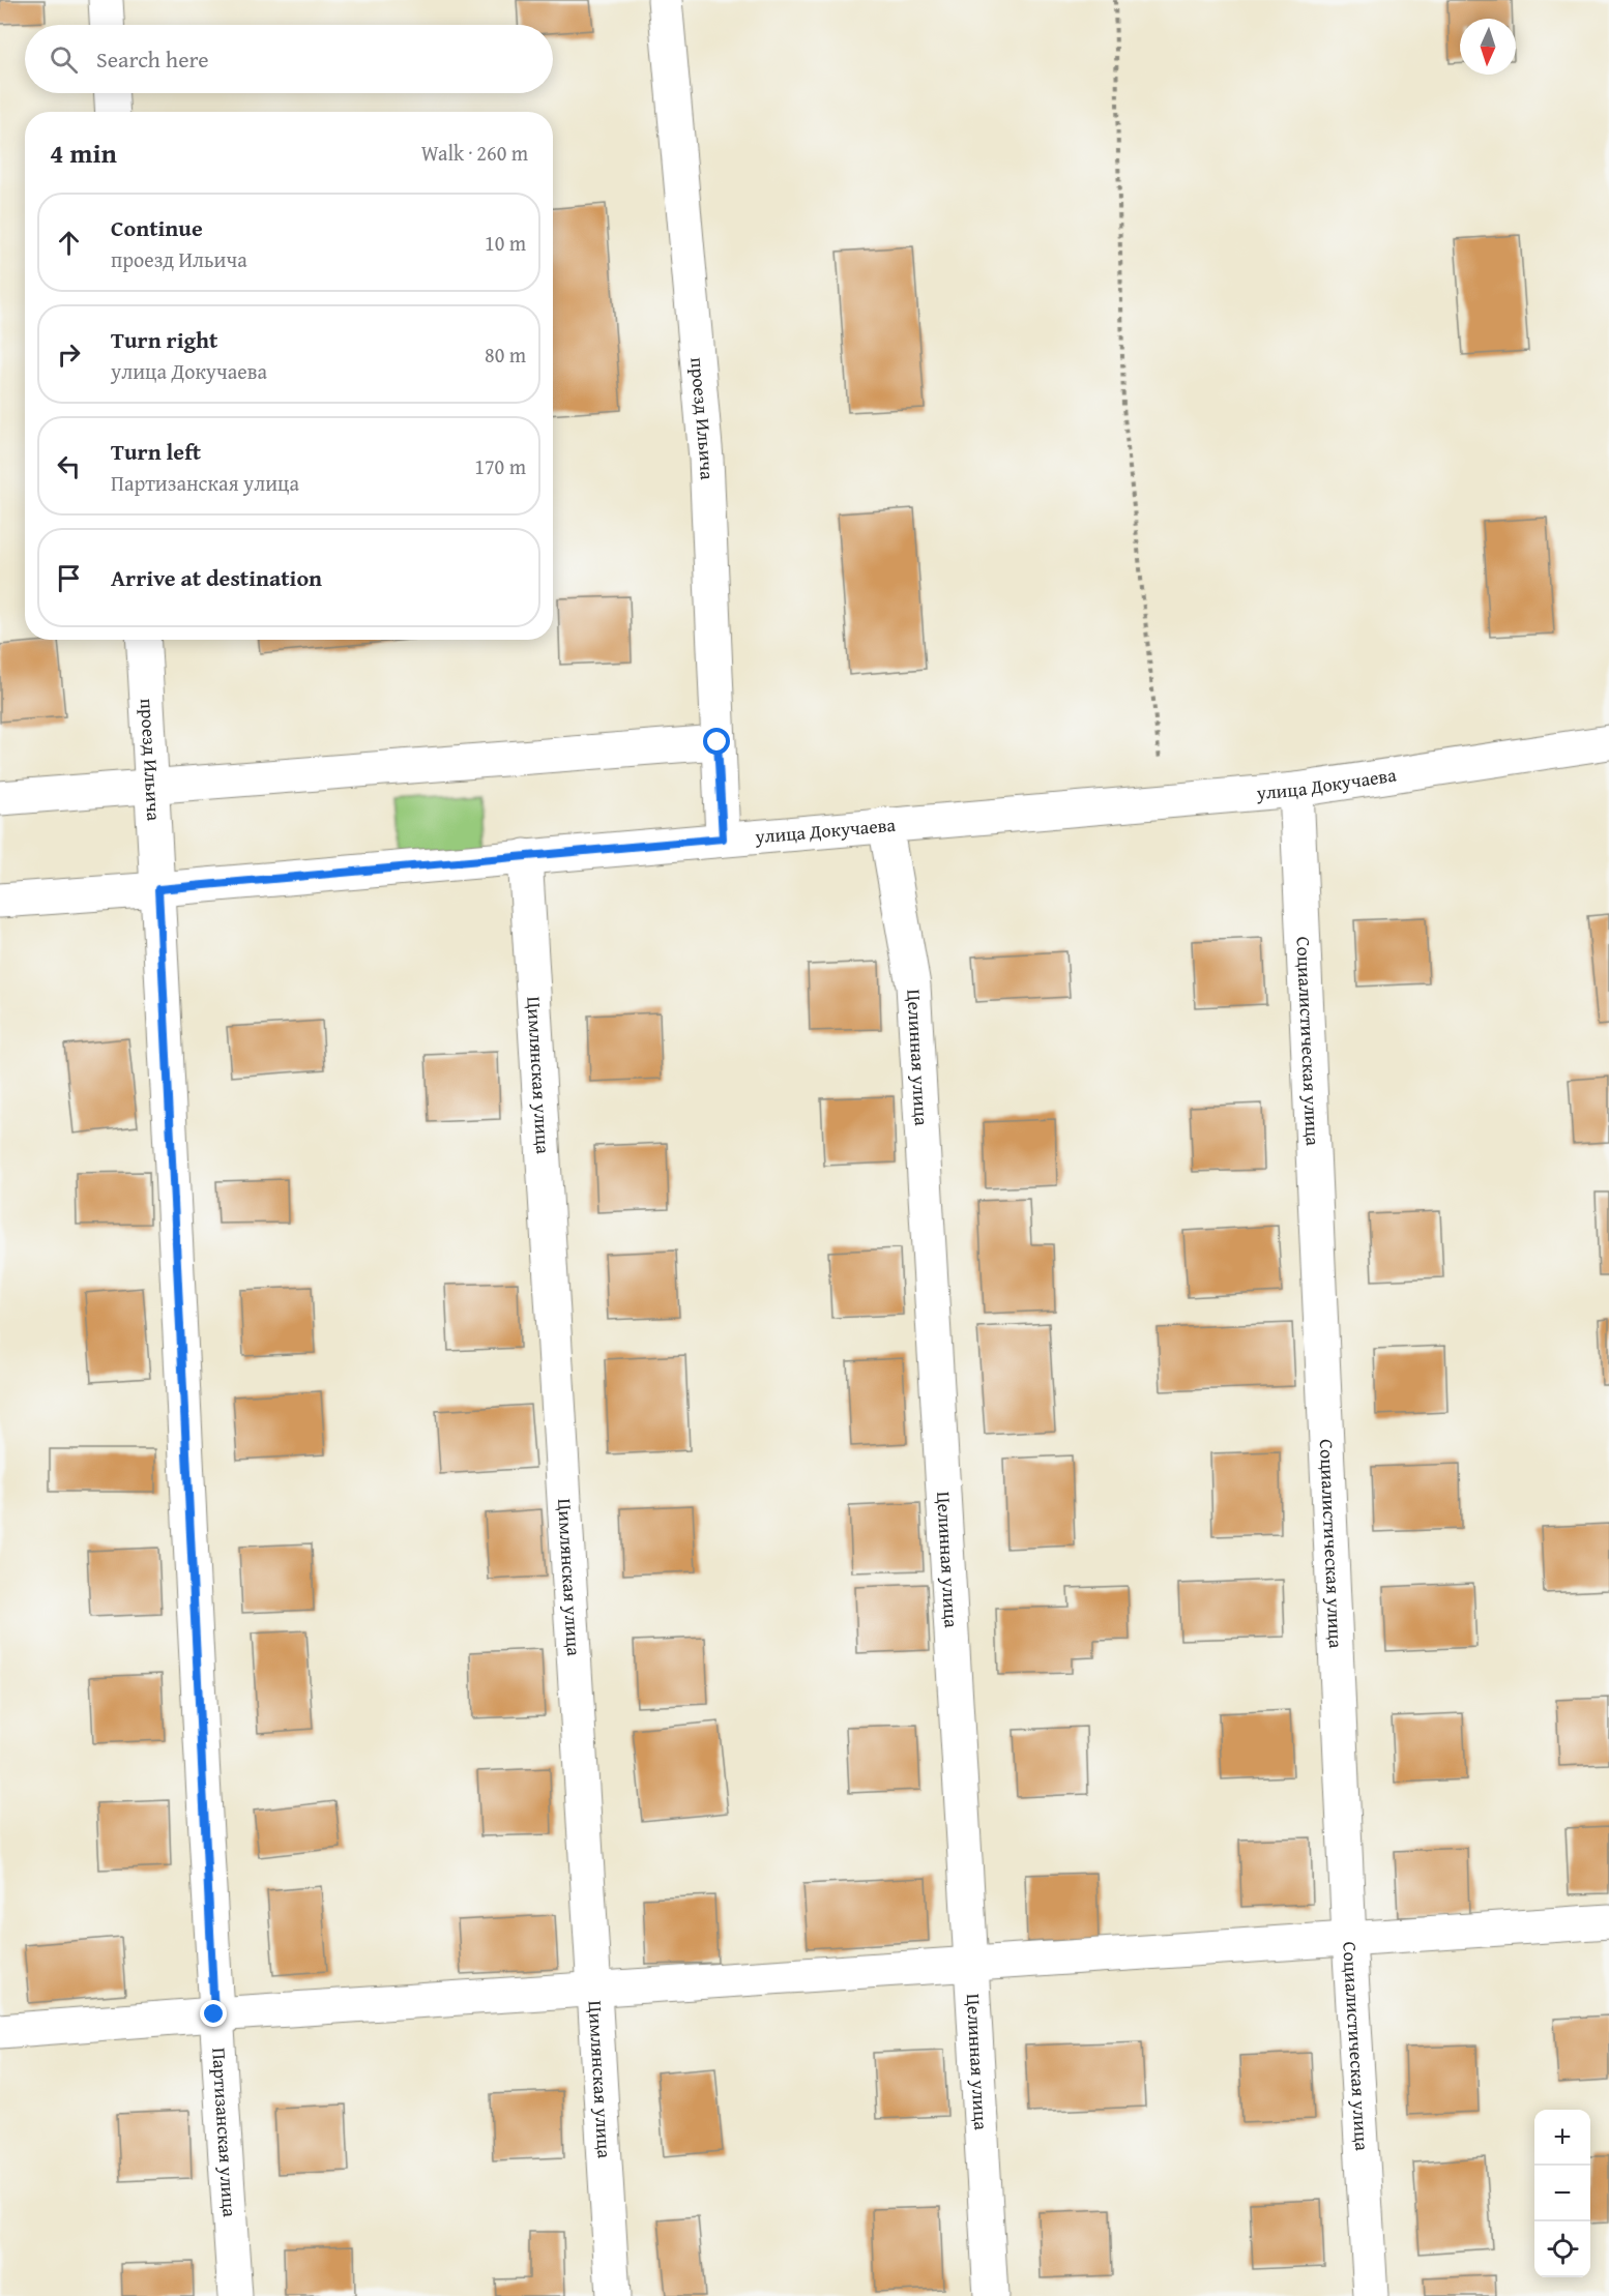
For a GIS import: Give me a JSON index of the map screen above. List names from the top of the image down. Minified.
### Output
{"streets":{"street":["проезд Ильича","улица Докучаева","Социалистическая улица","Целинная улица","Цимлянская улица","Партизанская улица"]},"crossings":[["проезд Ильича","улица Докучаева"],["проезд Ильича","Партизанская улица"],["улица Докучаева","Социалистическая улица"],["улица Докучаева","Целинная улица"],["улица Докучаева","Цимлянская улица"],["улица Докучаева","Партизанская улица"]],"north":"bottom","page":{"search":"Search here","heading":["4 min","Walk · 260 m"],"list":[["Continue","проезд Ильича","10 m"],["Turn right","улица Докучаева","80 m"],["Turn left","Партизанская улица","170 m"],"Arrive at destination"],"map_buttons":["+","−"]}}
